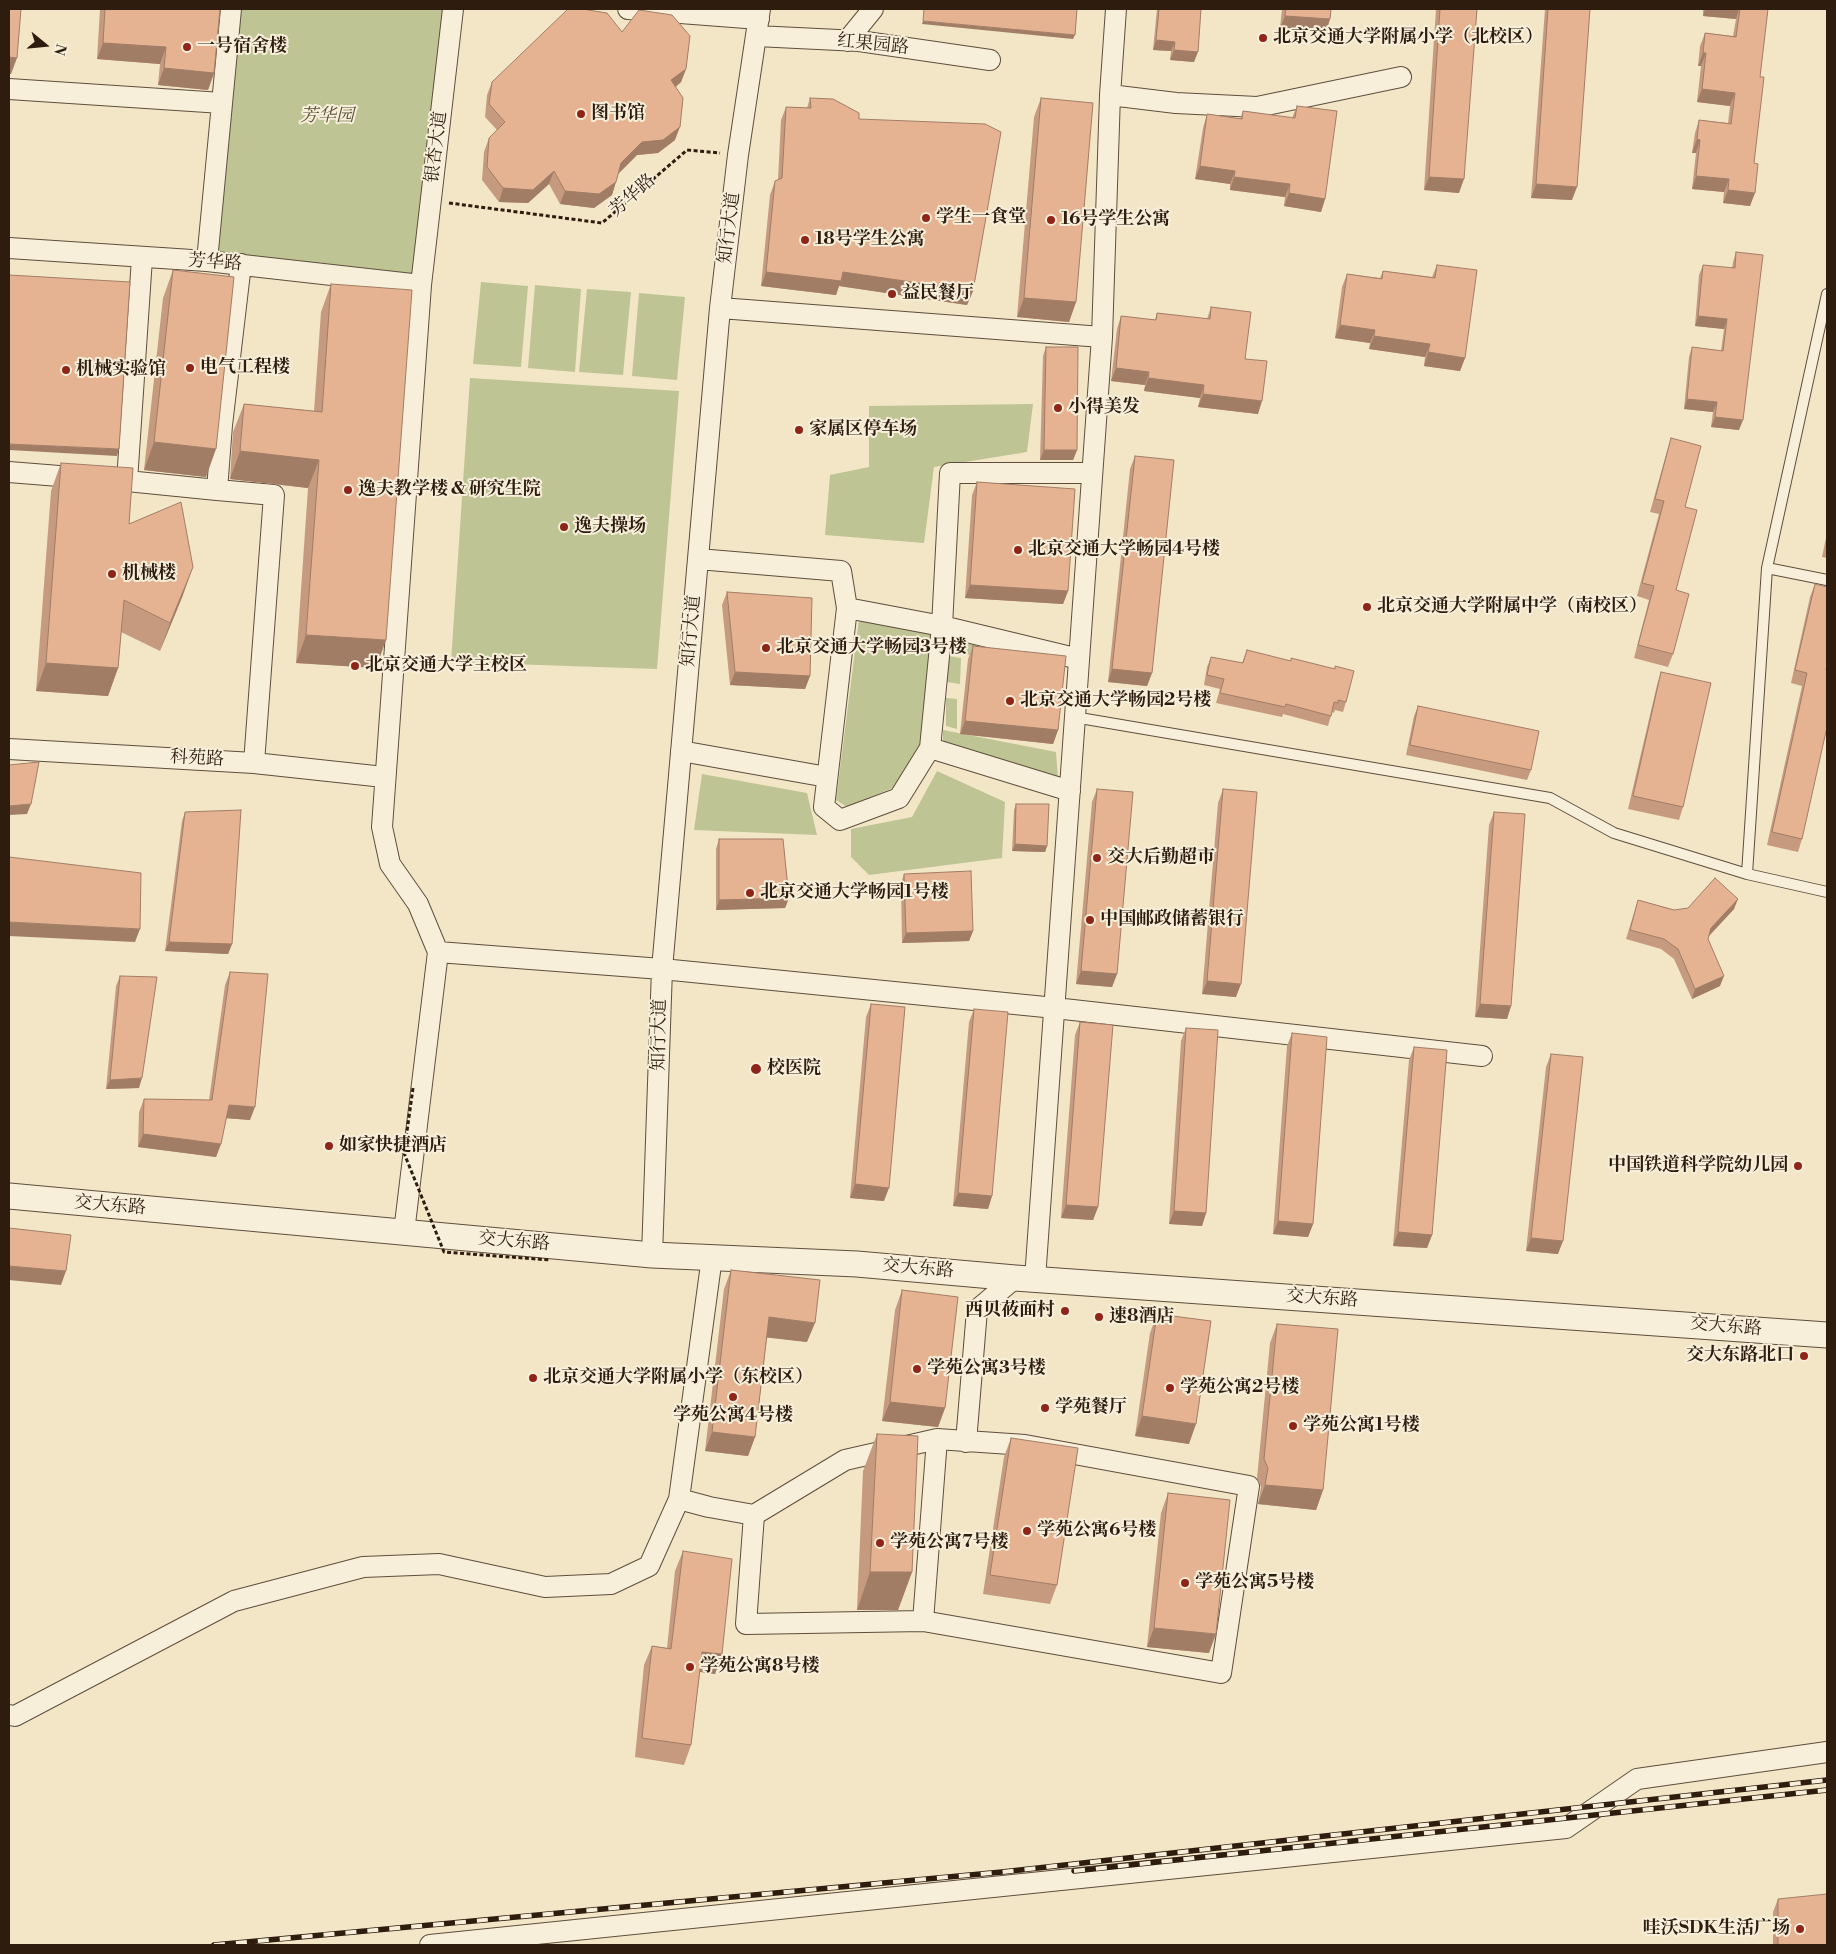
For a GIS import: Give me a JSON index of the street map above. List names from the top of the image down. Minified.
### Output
{"streets":{"street":["红果园路","银杏大道","芳华路","知行大道","科苑路","交大东路"]},"crossings":[["红果园路","知行大道"],["银杏大道","芳华路"],["银杏大道","科苑路"],["芳华路","知行大道"],["知行大道","交大东路"]],"parks":["芳华园"],"places":["北京交通大学附属小学（北校区）","一号宿舍楼","图书馆","学生一食堂","16号学生公寓","18号学生公寓","益民餐厅","电气工程楼","机械实验馆","小得美发","家属区停车场","逸夫教学楼 & 研究生院","逸夫操场","北京交通大学畅园4号楼","机械楼","北京交通大学附属中学（南校区）","北京交通大学畅园3号楼","北京交通大学主校区","北京交通大学畅园2号楼","交大后勤超市","北京交通大学畅园1号楼","中国邮政储蓄银行","校医院","如家快捷酒店","中国铁道科学院幼儿园","西贝莜面村","速8酒店","交大东路北口","学苑公寓3号楼","北京交通大学附属小学（东校区）","学苑公寓2号楼","学苑公寓4号楼","学苑餐厅","学苑公寓1号楼","学苑公寓6号楼","学苑公寓7号楼","学苑公寓5号楼","学苑公寓8号楼","哇沃SDK生活广场"],"north":"right"}
